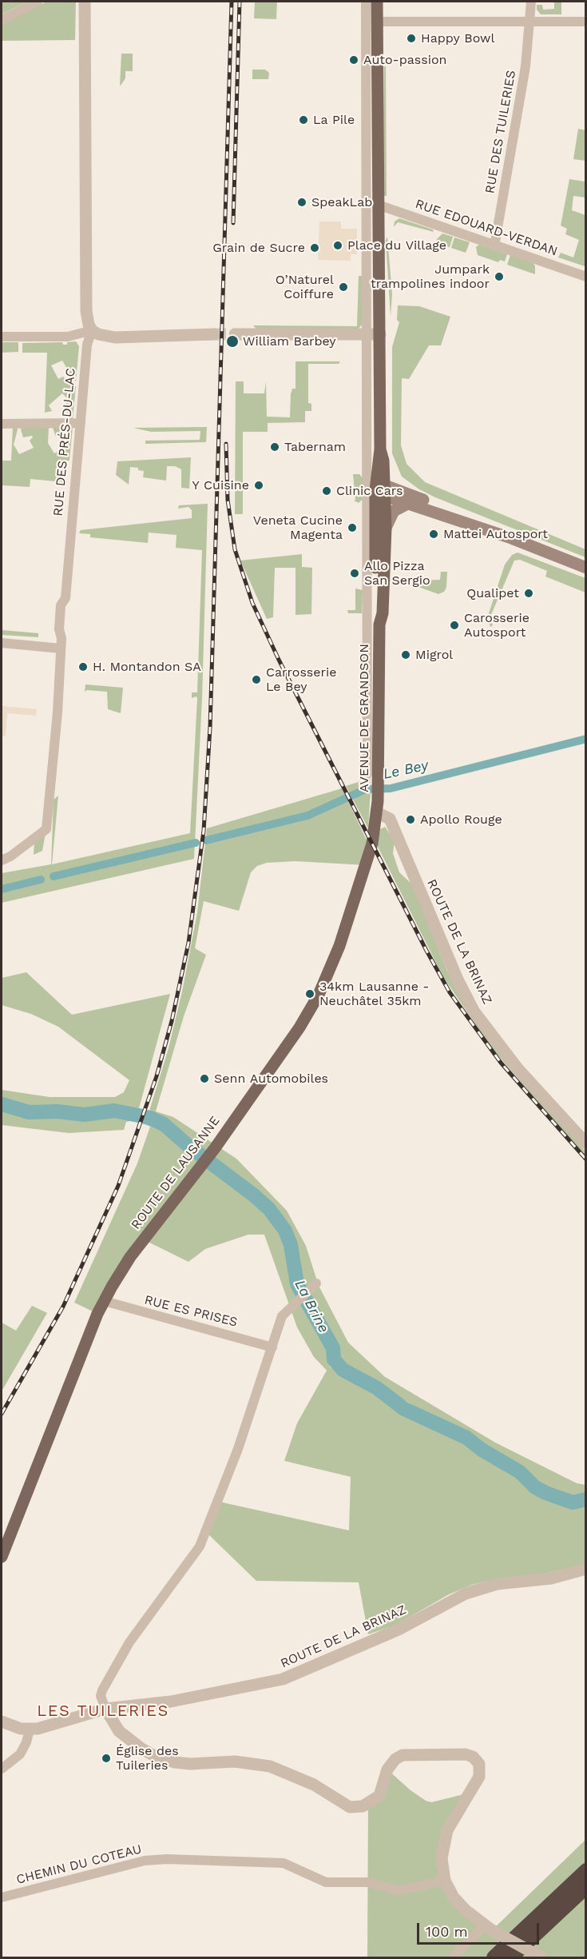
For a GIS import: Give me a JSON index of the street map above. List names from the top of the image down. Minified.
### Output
{"streets":{"main road":["AVENUE DE GRANDSON","ROUTE DE LAUSANNE"],"street":["RUE DES TUILERIES","RUE EDOUARD-VERDAN","RUE DES PRÉS-DU-LAC","ROUTE DE LA BRINAZ","RUE ES PRISES","CHEMIN DU COTEAU"]},"crossings":[["RUE DES TUILERIES","RUE EDOUARD-VERDAN"],["RUE EDOUARD-VERDAN","AVENUE DE GRANDSON"],["AVENUE DE GRANDSON","ROUTE DE LA BRINAZ"],["AVENUE DE GRANDSON","ROUTE DE LAUSANNE"],["ROUTE DE LA BRINAZ","ROUTE DE LAUSANNE"],["ROUTE DE LAUSANNE","RUE ES PRISES"]],"districts":["LES TUILERIES"],"water":["Le Bey","La Brine"],"places":["Happy Bowl","Auto-passion","La Pile","SpeakLab","Place du Village","Grain de Sucre","Jumpark trampolines indoor","O’Naturel Coiffure","William Barbey","Tabernam","Y Cuisine","Clinic Cars","Veneta Cucine Magenta","Mattei Autosport","Allo Pizza San Sergio","Qualipet","Carosserie Autosport","Migrol","H. Montandon SA","Carrosserie Le Bey","Apollo Rouge","34km Lausanne - Neuchâtel 35km","Senn Automobiles","Église des Tuileries"],"scale_bar":"100 m"}
